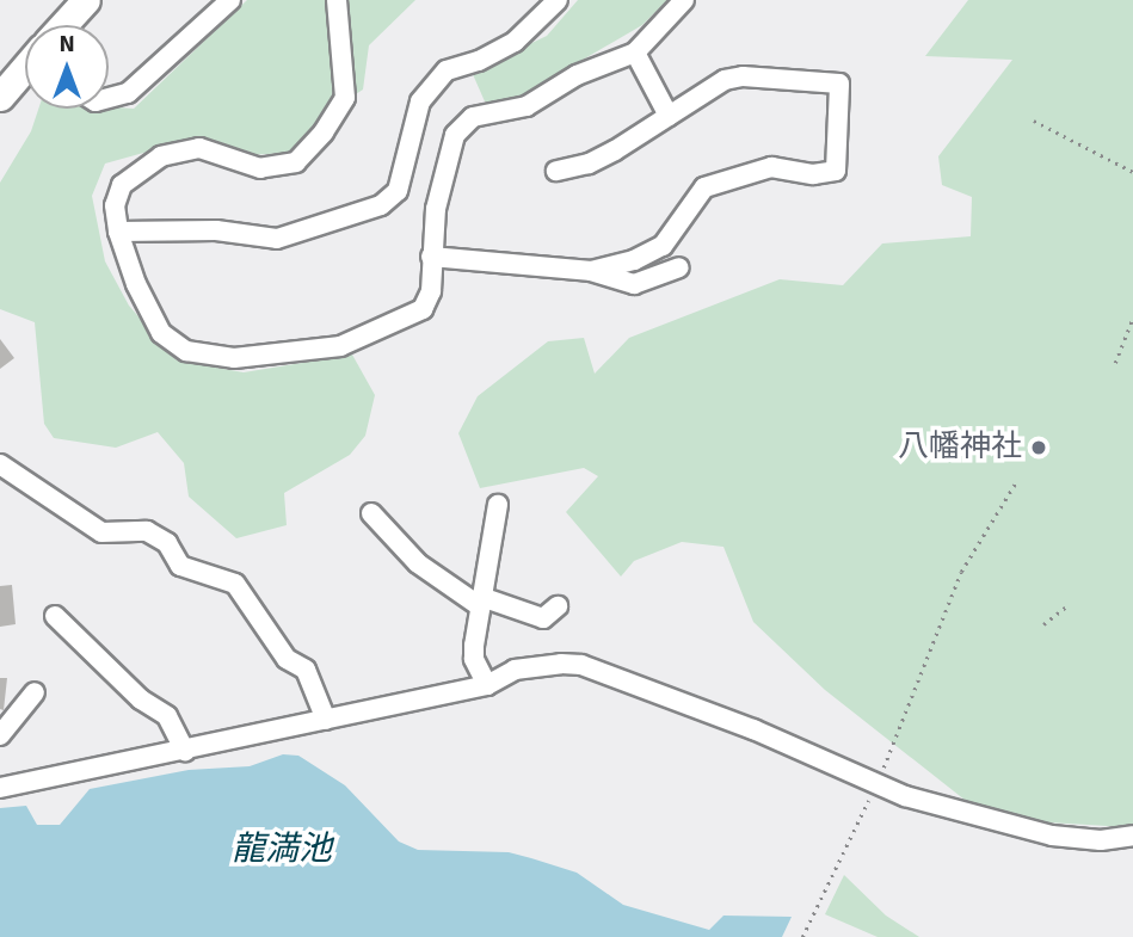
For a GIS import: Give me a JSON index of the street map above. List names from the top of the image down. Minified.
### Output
{"water":["龍満池"],"places":["八幡神社"],"north":"top"}
